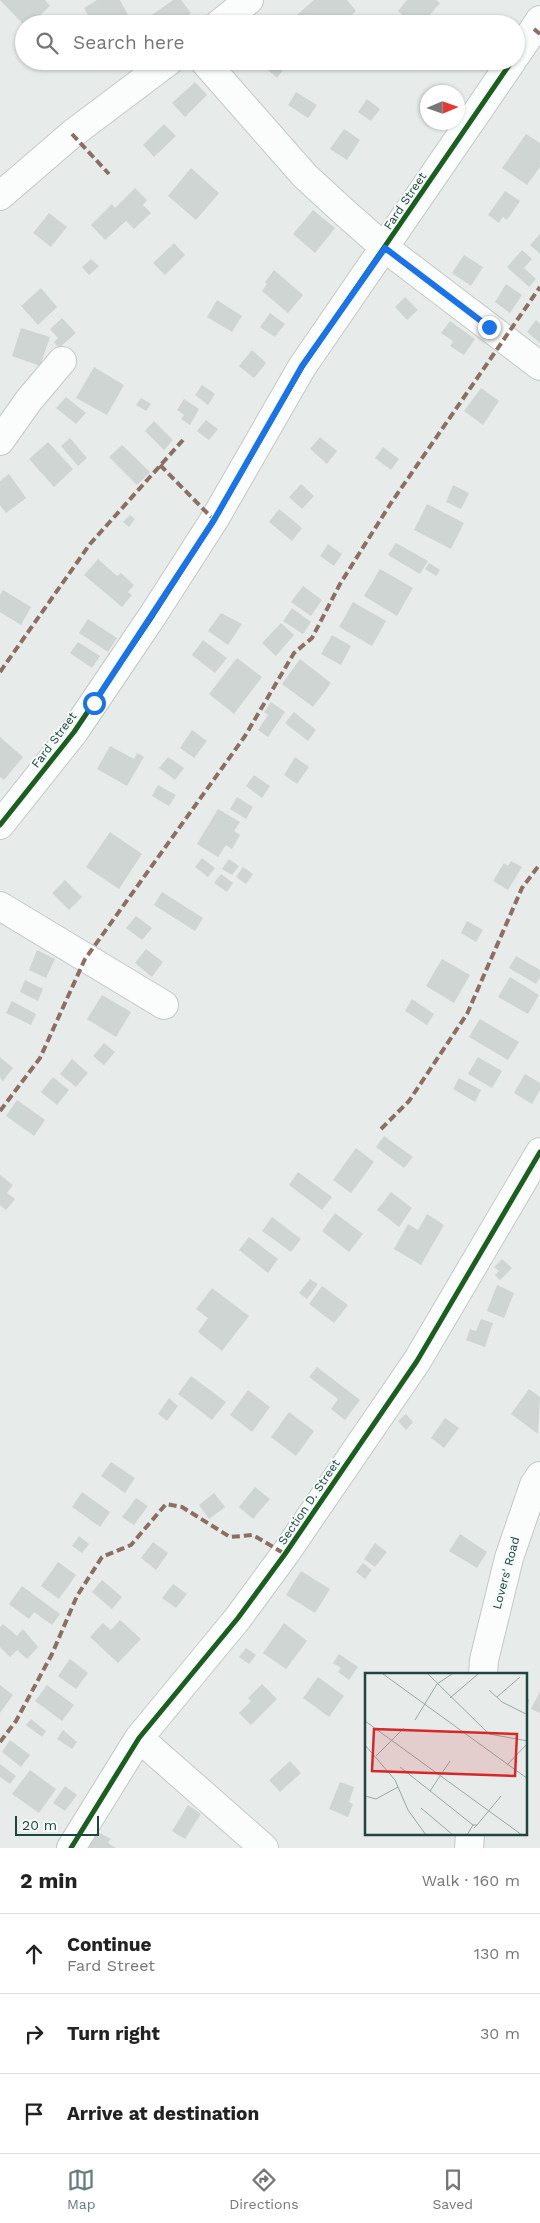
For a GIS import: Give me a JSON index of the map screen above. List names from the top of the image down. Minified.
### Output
{"streets":{"street":["Fard Street","Section D. Street","Lovers' Road"]},"scale_bar":"20 m","north":"right","page":{"search":"Search here","scale":"20 m","heading":["2 min","Walk · 160 m"],"list":[["Continue","Fard Street","130 m"],["Turn right","30 m"],"Arrive at destination"],"nav":["Map","Directions","Saved"]}}
